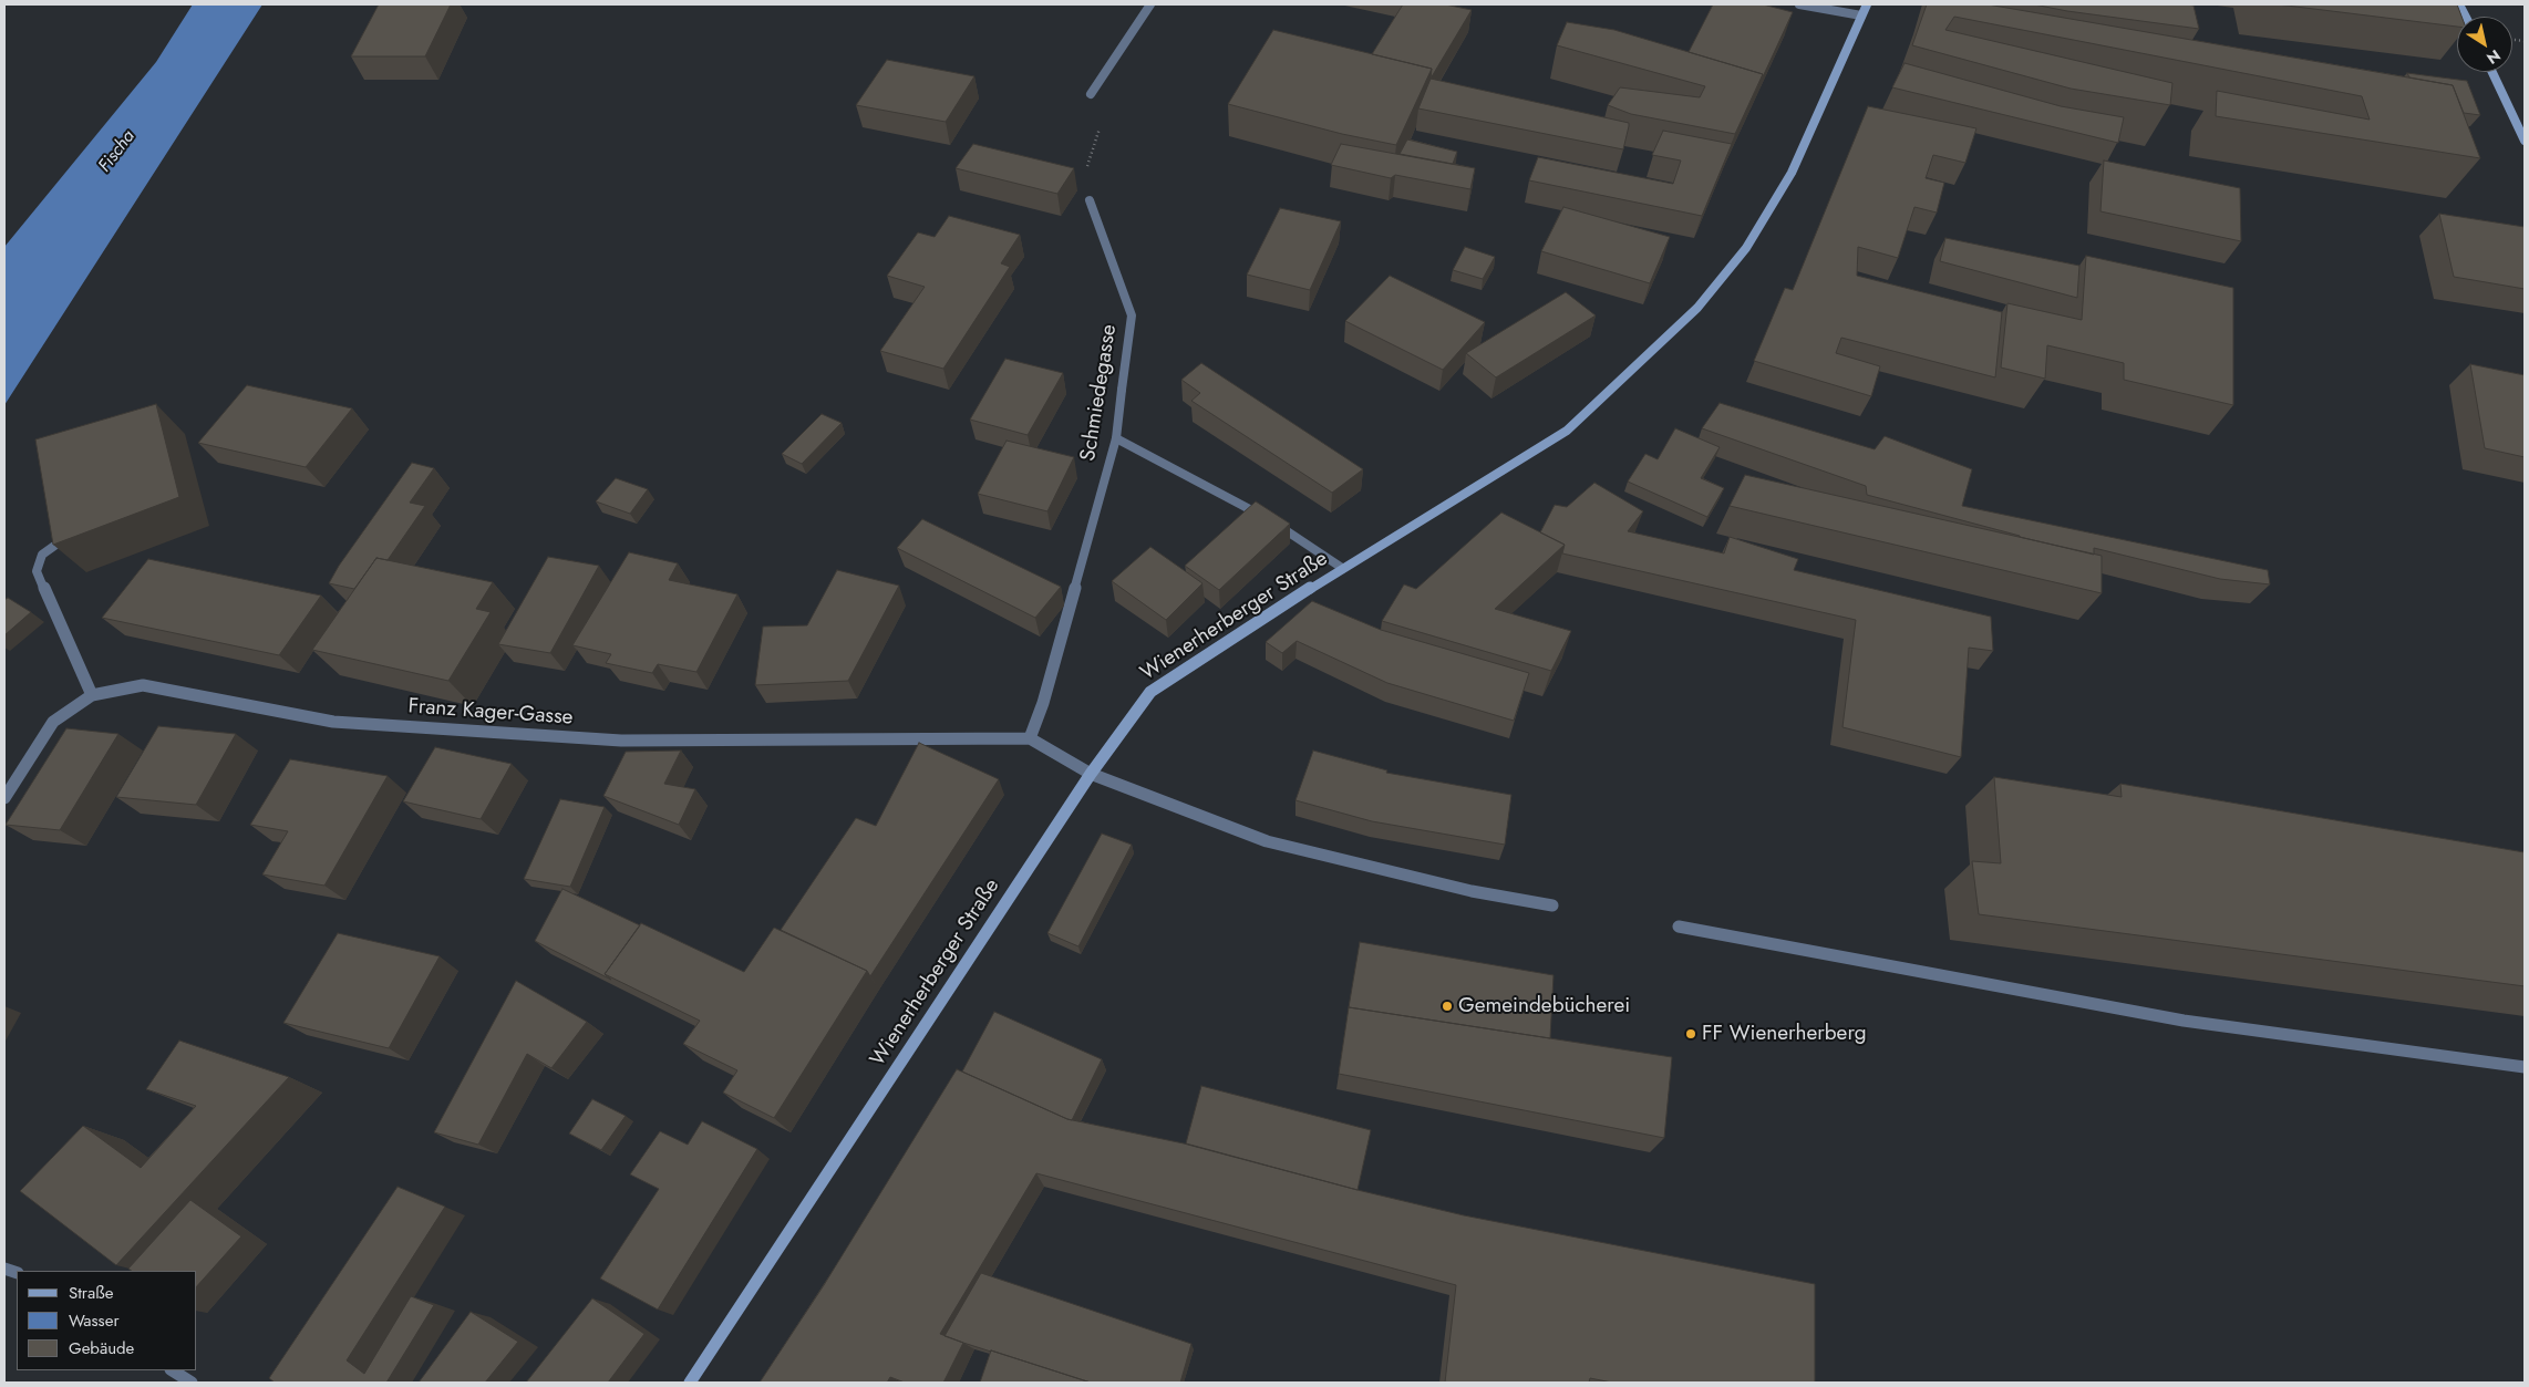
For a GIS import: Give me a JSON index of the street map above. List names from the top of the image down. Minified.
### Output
{"streets":{"street":["Schmiedegasse","Wienerherberger Straße","Franz Kager-Gasse"]},"crossings":[["Schmiedegasse","Franz Kager-Gasse"]],"water":["Fischa"],"places":["Gemeindebücherei","FF Wienerherberg"],"legend":["Straße","Wasser","Gebäude"],"north":"bottom right"}
